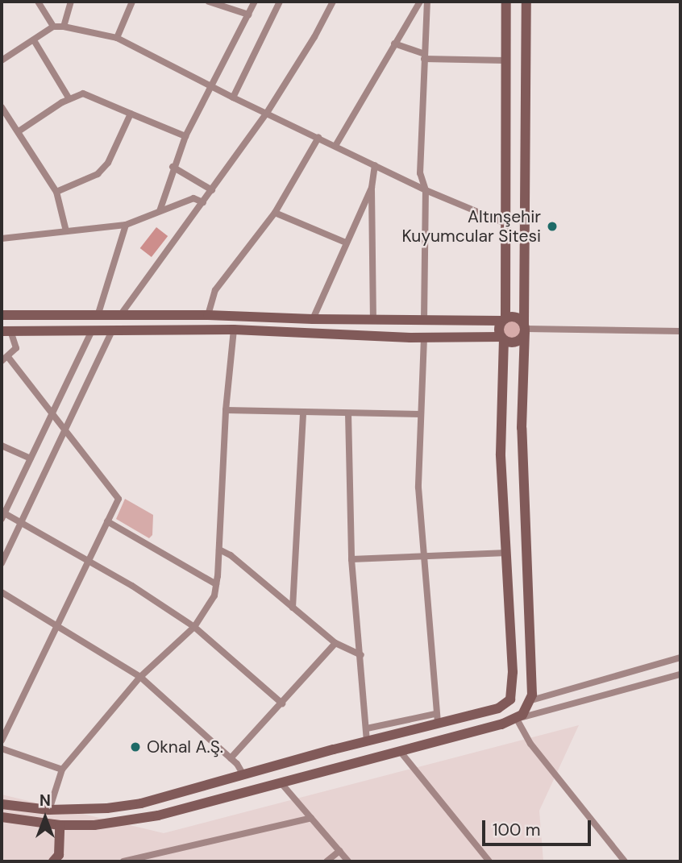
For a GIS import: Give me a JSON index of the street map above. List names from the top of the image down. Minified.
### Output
{"places":["Altınşehir Kuyumcular Sitesi","Oknal A.Ş."],"scale_bar":"100 m","north":"top"}
